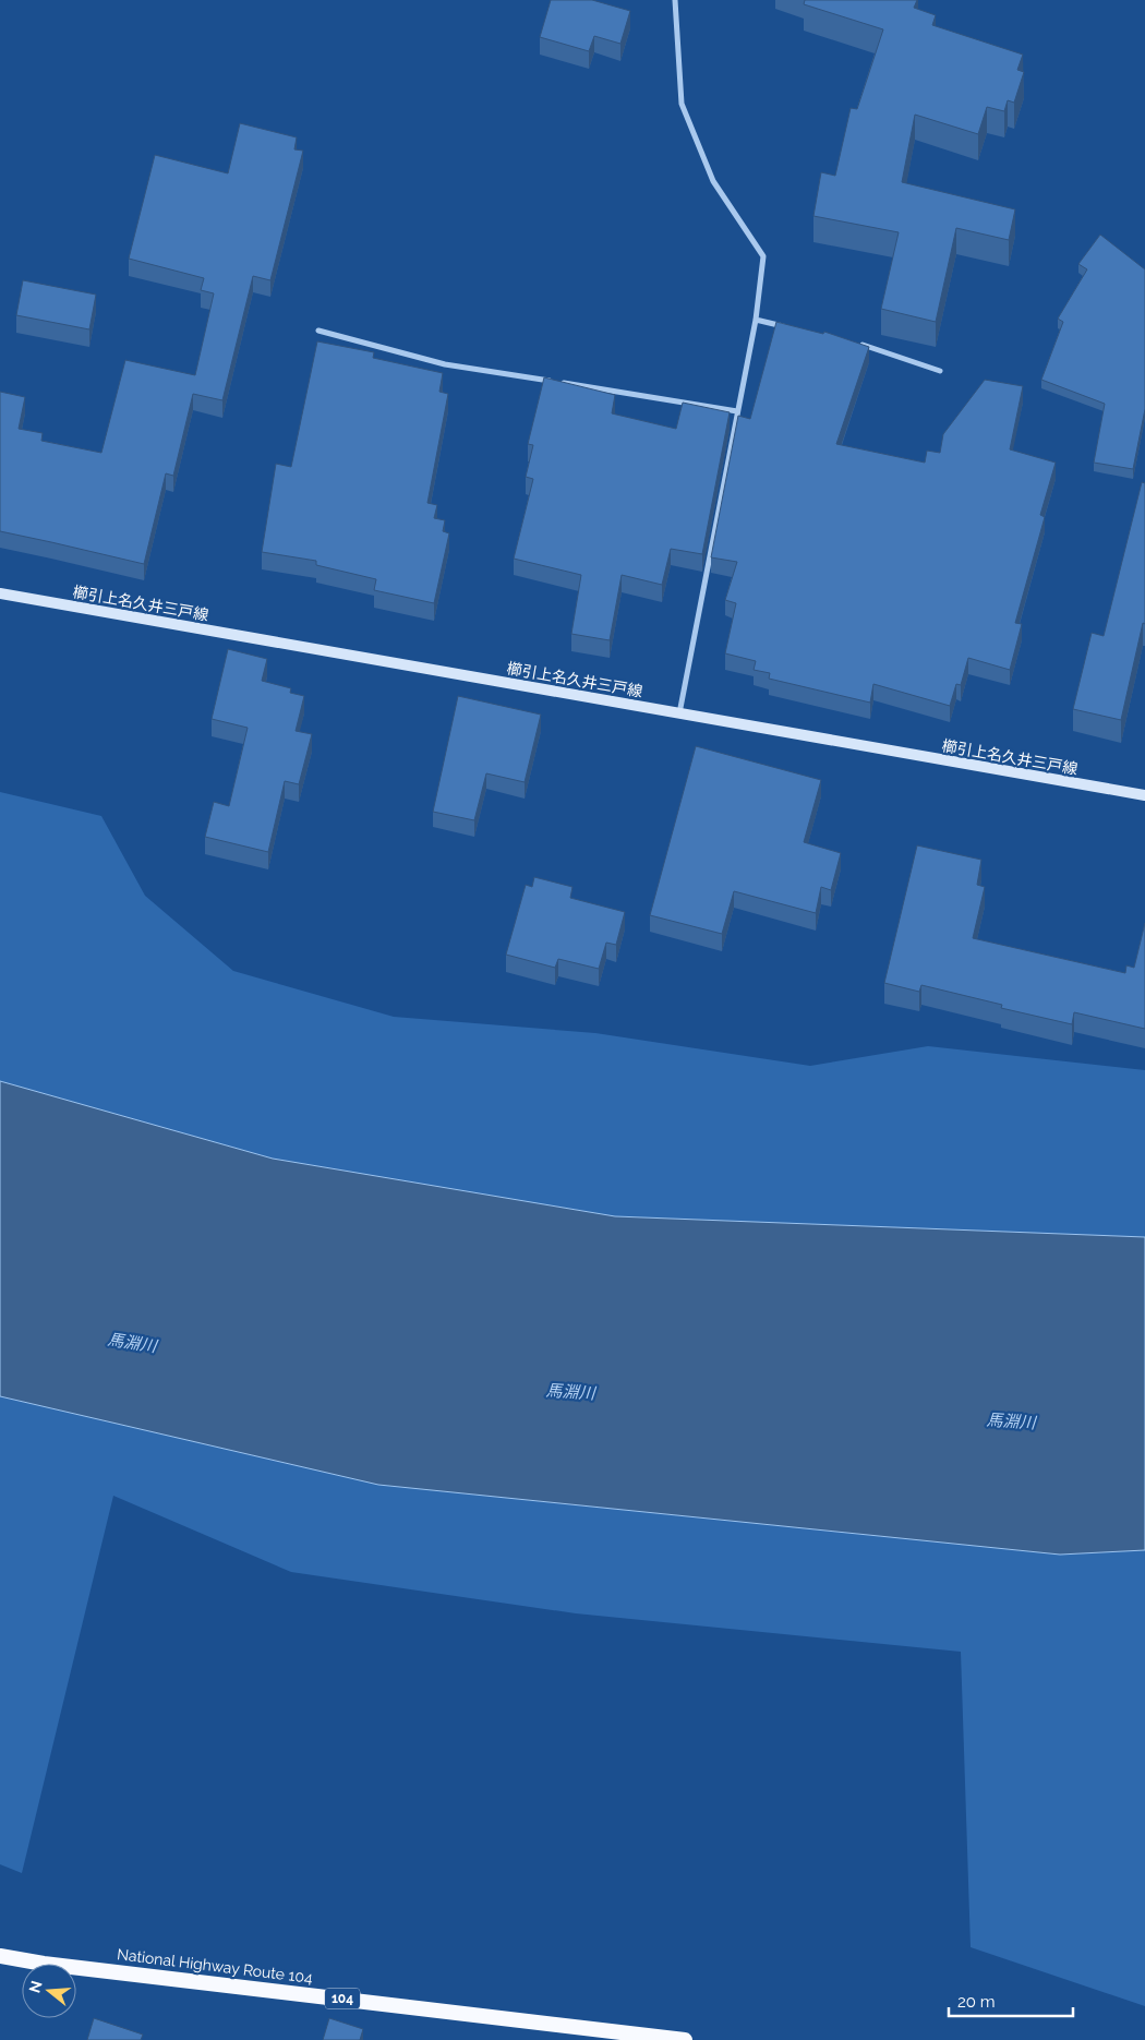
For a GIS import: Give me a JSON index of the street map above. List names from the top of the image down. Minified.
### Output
{"streets":{"highway":["National Highway Route 104","104"],"main road":["櫛引上名久井三戸線"]},"water":["馬淵川"],"scale_bar":"20 m","north":"left"}
